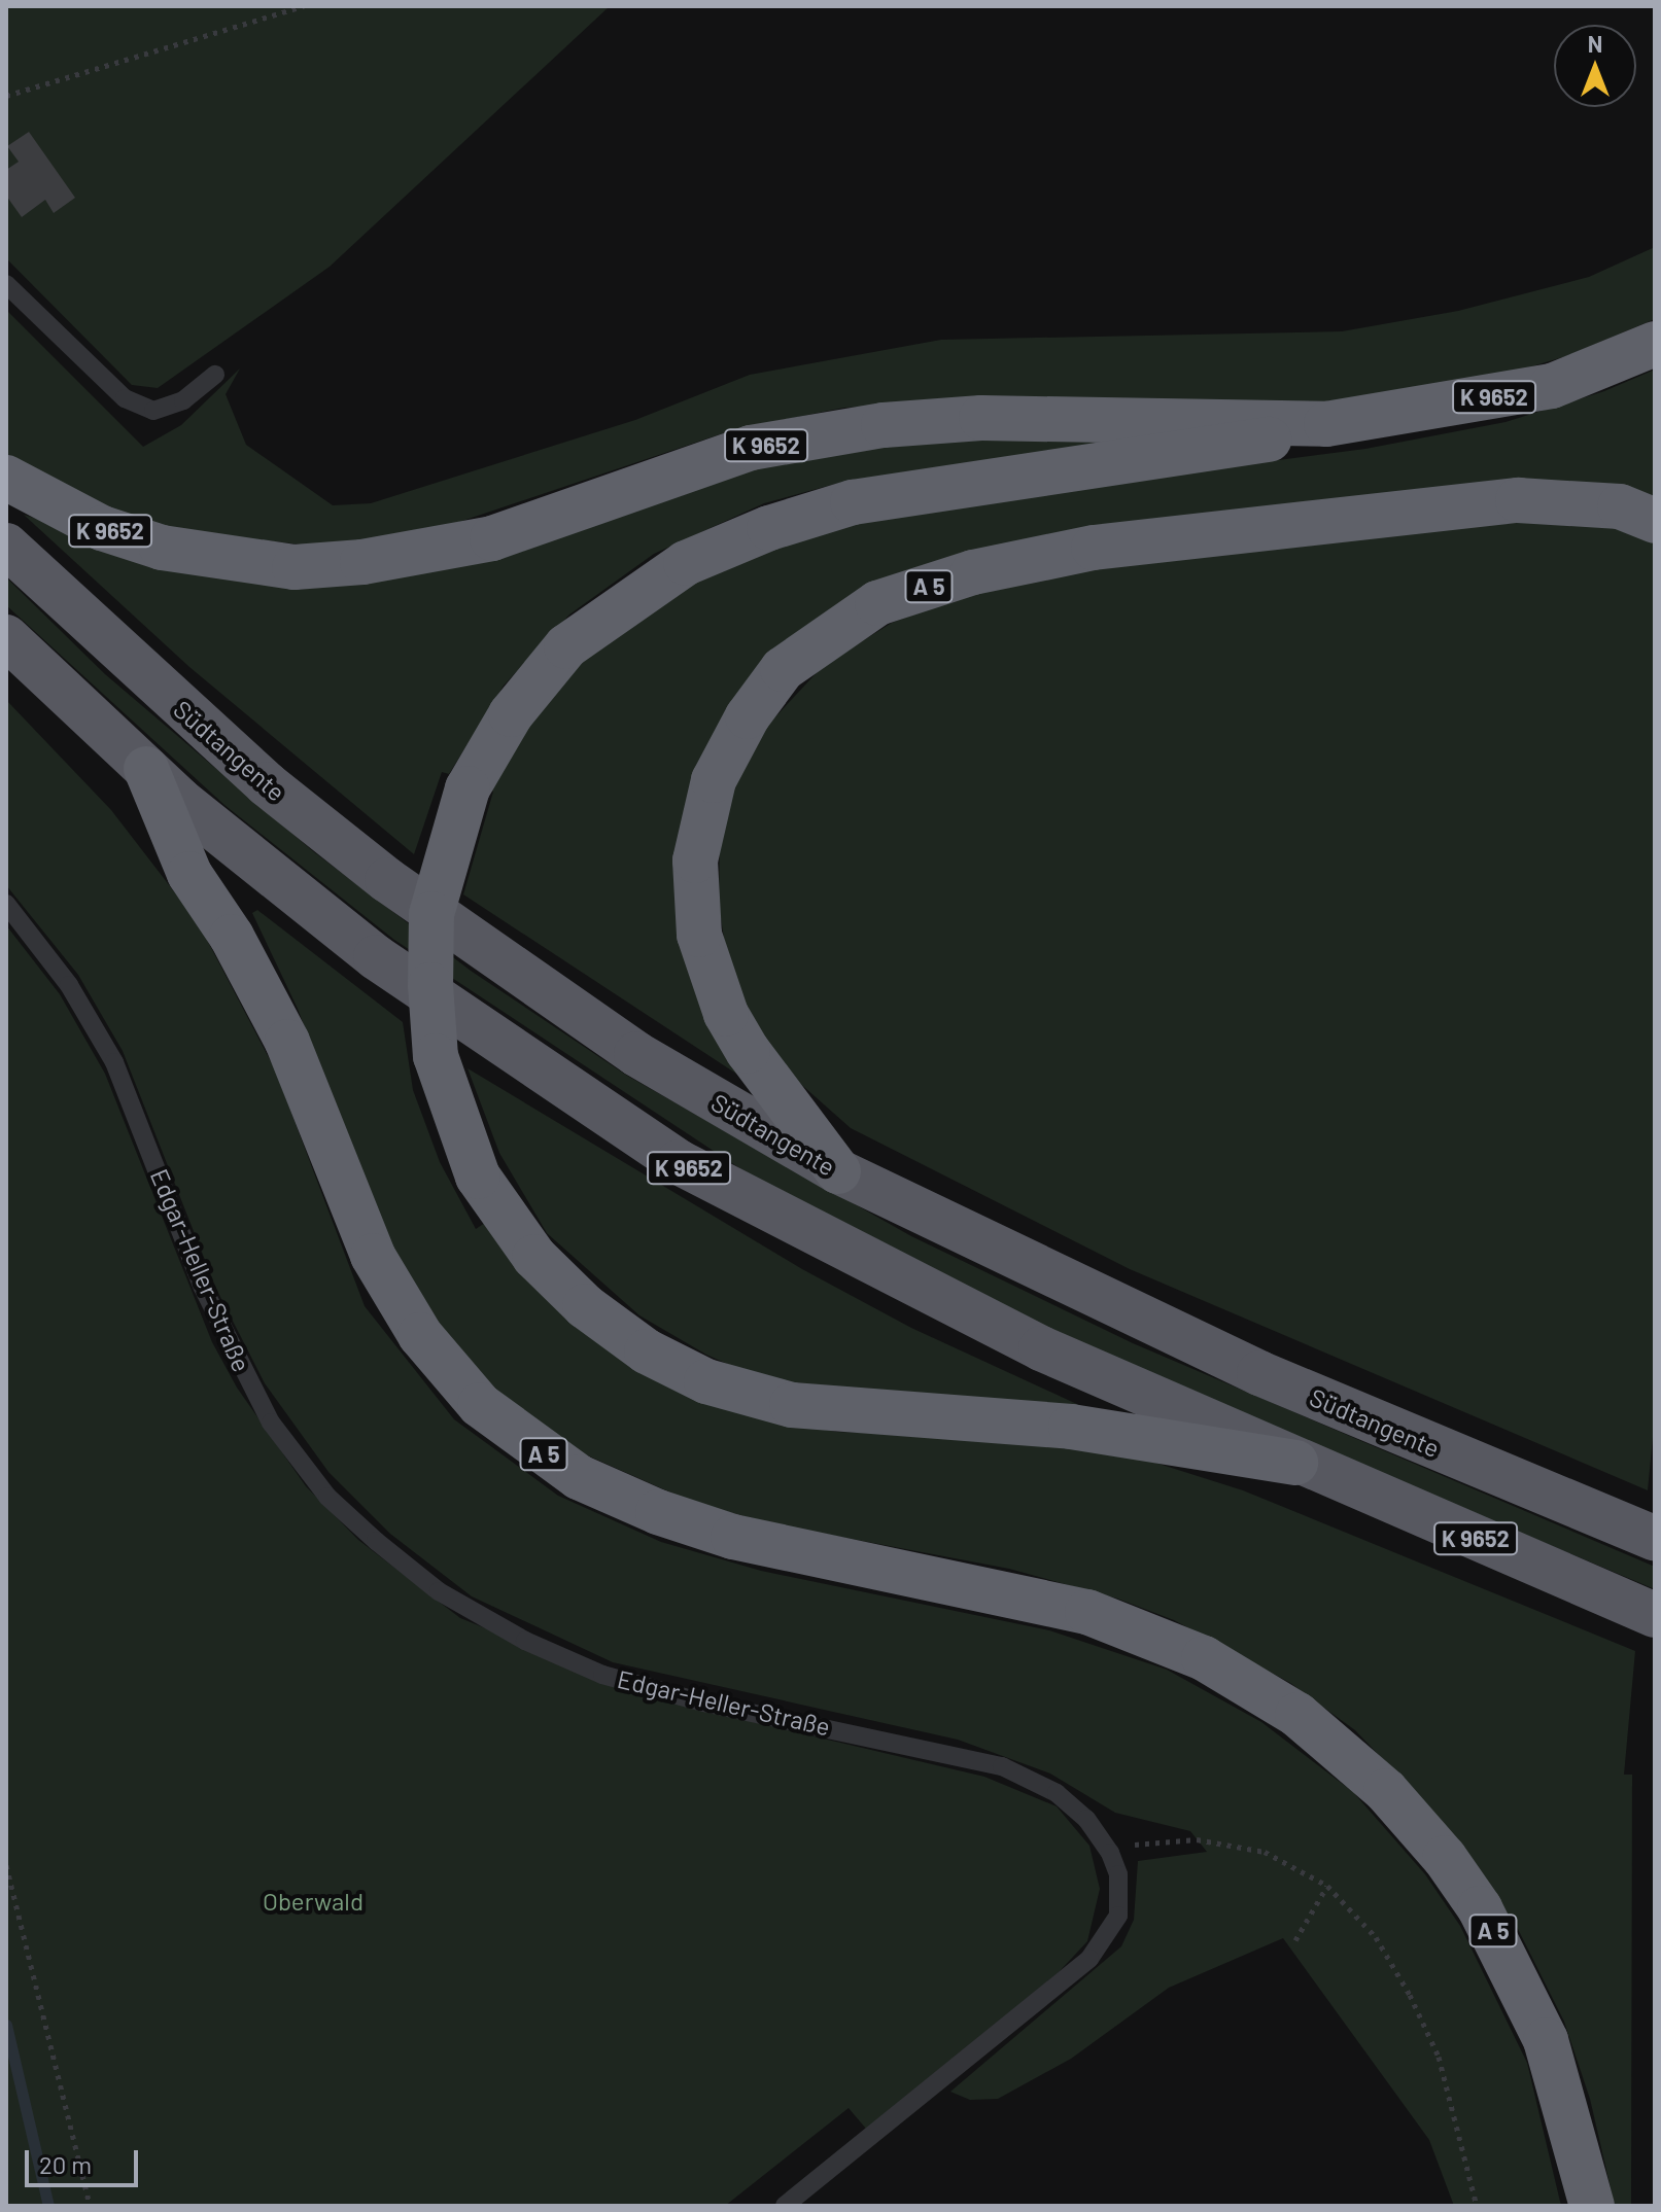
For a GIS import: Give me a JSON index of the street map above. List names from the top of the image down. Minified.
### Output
{"streets":{"highway":["K 9652","A 5","Südtangente"],"lane":["Edgar-Heller-Straße"]},"crossings":[["K 9652","A 5"],["A 5","Südtangente"]],"parks":["Oberwald"],"scale_bar":"20 m","north":"top"}
